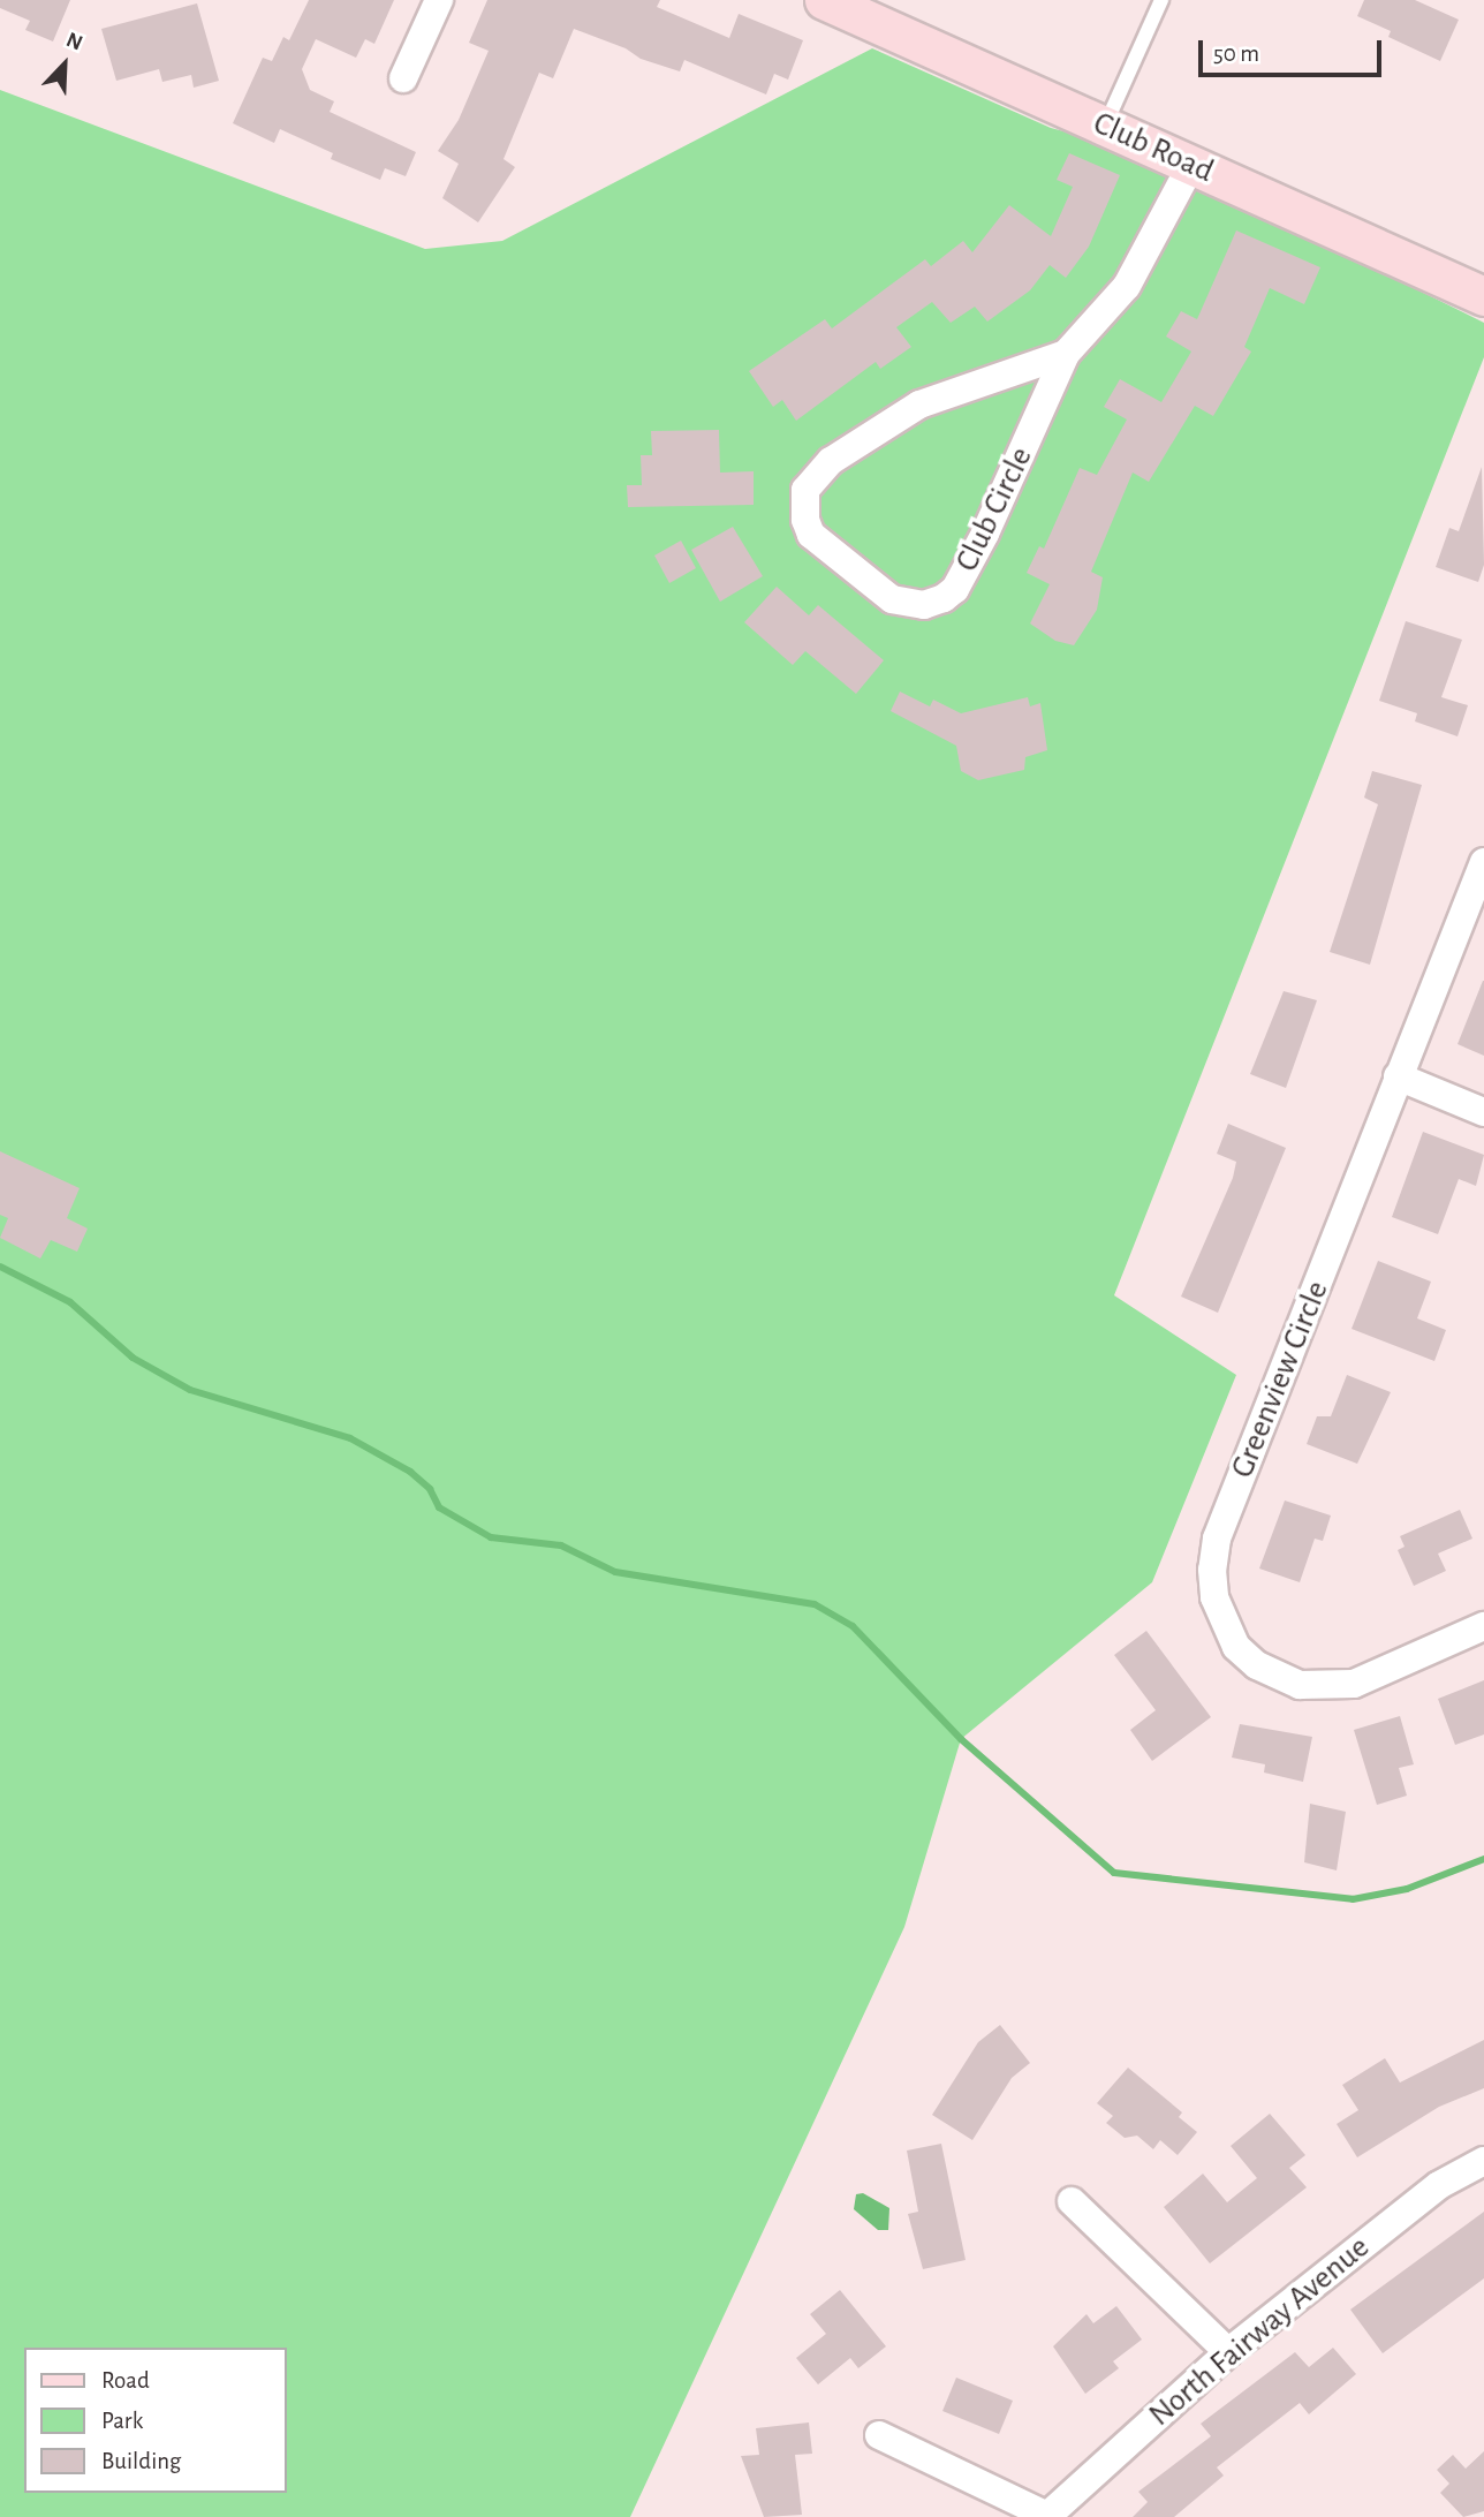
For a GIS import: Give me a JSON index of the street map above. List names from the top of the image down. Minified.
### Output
{"streets":{"street":["Club Road","Club Circle","Greenview Circle","North Fairway Avenue"]},"crossings":[["Club Road","Club Circle"]],"legend":["Road","Park","Building"],"scale_bar":"50 m","north":"top right"}
